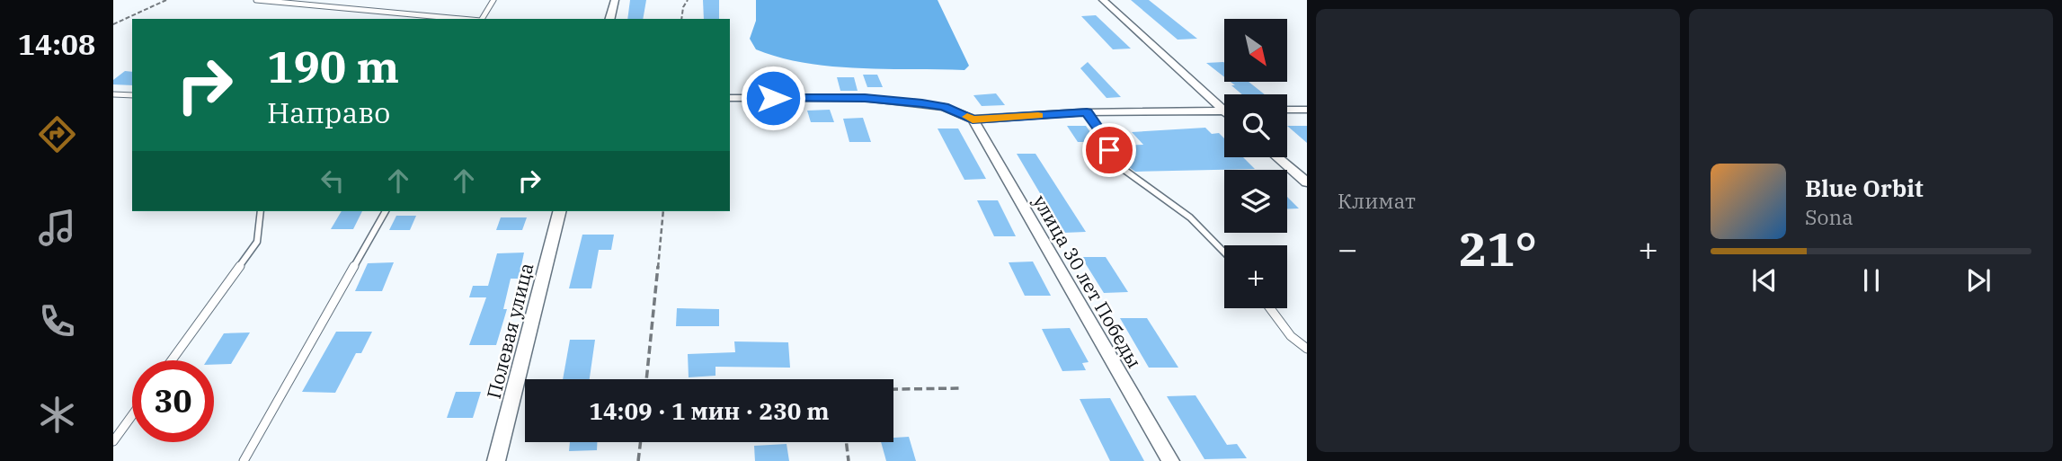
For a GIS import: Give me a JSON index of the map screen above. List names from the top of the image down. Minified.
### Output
{"streets":{"street":["улица 30 лет Победы","Полевая улица"]},"north":"bottom right","page":{"tabs":"14:08","tile":"Климат","map_buttons":"+","turn":["190 m","Направо"],"song":["Blue Orbit","Sona"],"heat":["−","21°","+"],"limit":"30","trip":"14:09 · 1 мин · 230 m"}}
